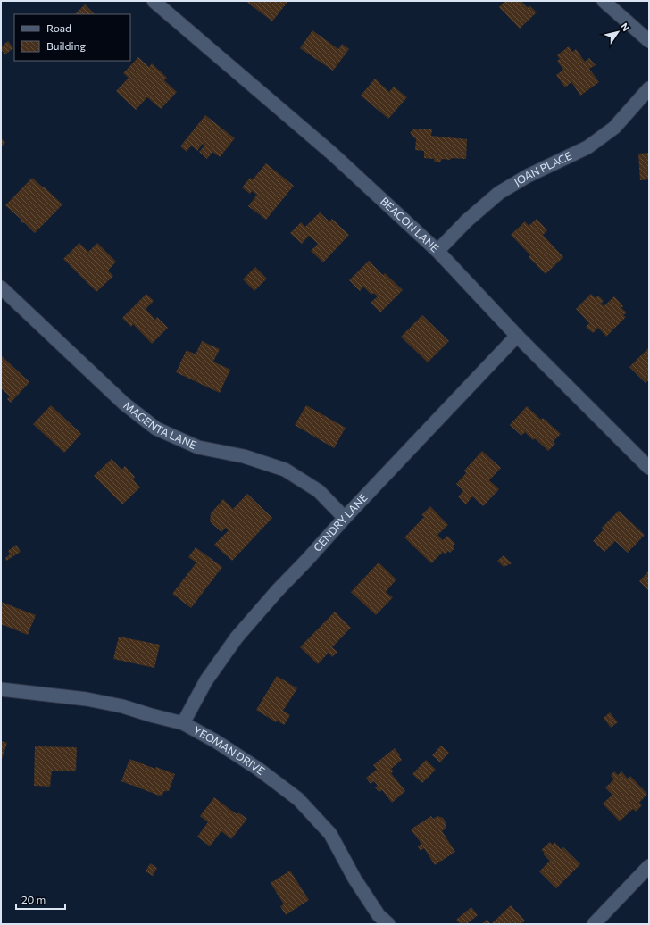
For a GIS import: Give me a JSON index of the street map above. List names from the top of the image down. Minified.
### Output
{"streets":{"street":["JOAN PLACE","BEACON LANE","MAGENTA LANE","CENDRY LANE","YEOMAN DRIVE"]},"crossings":[["JOAN PLACE","BEACON LANE"],["BEACON LANE","CENDRY LANE"],["MAGENTA LANE","CENDRY LANE"],["CENDRY LANE","YEOMAN DRIVE"]],"legend":["Road","Building"],"scale_bar":"20 m","north":"top right"}
